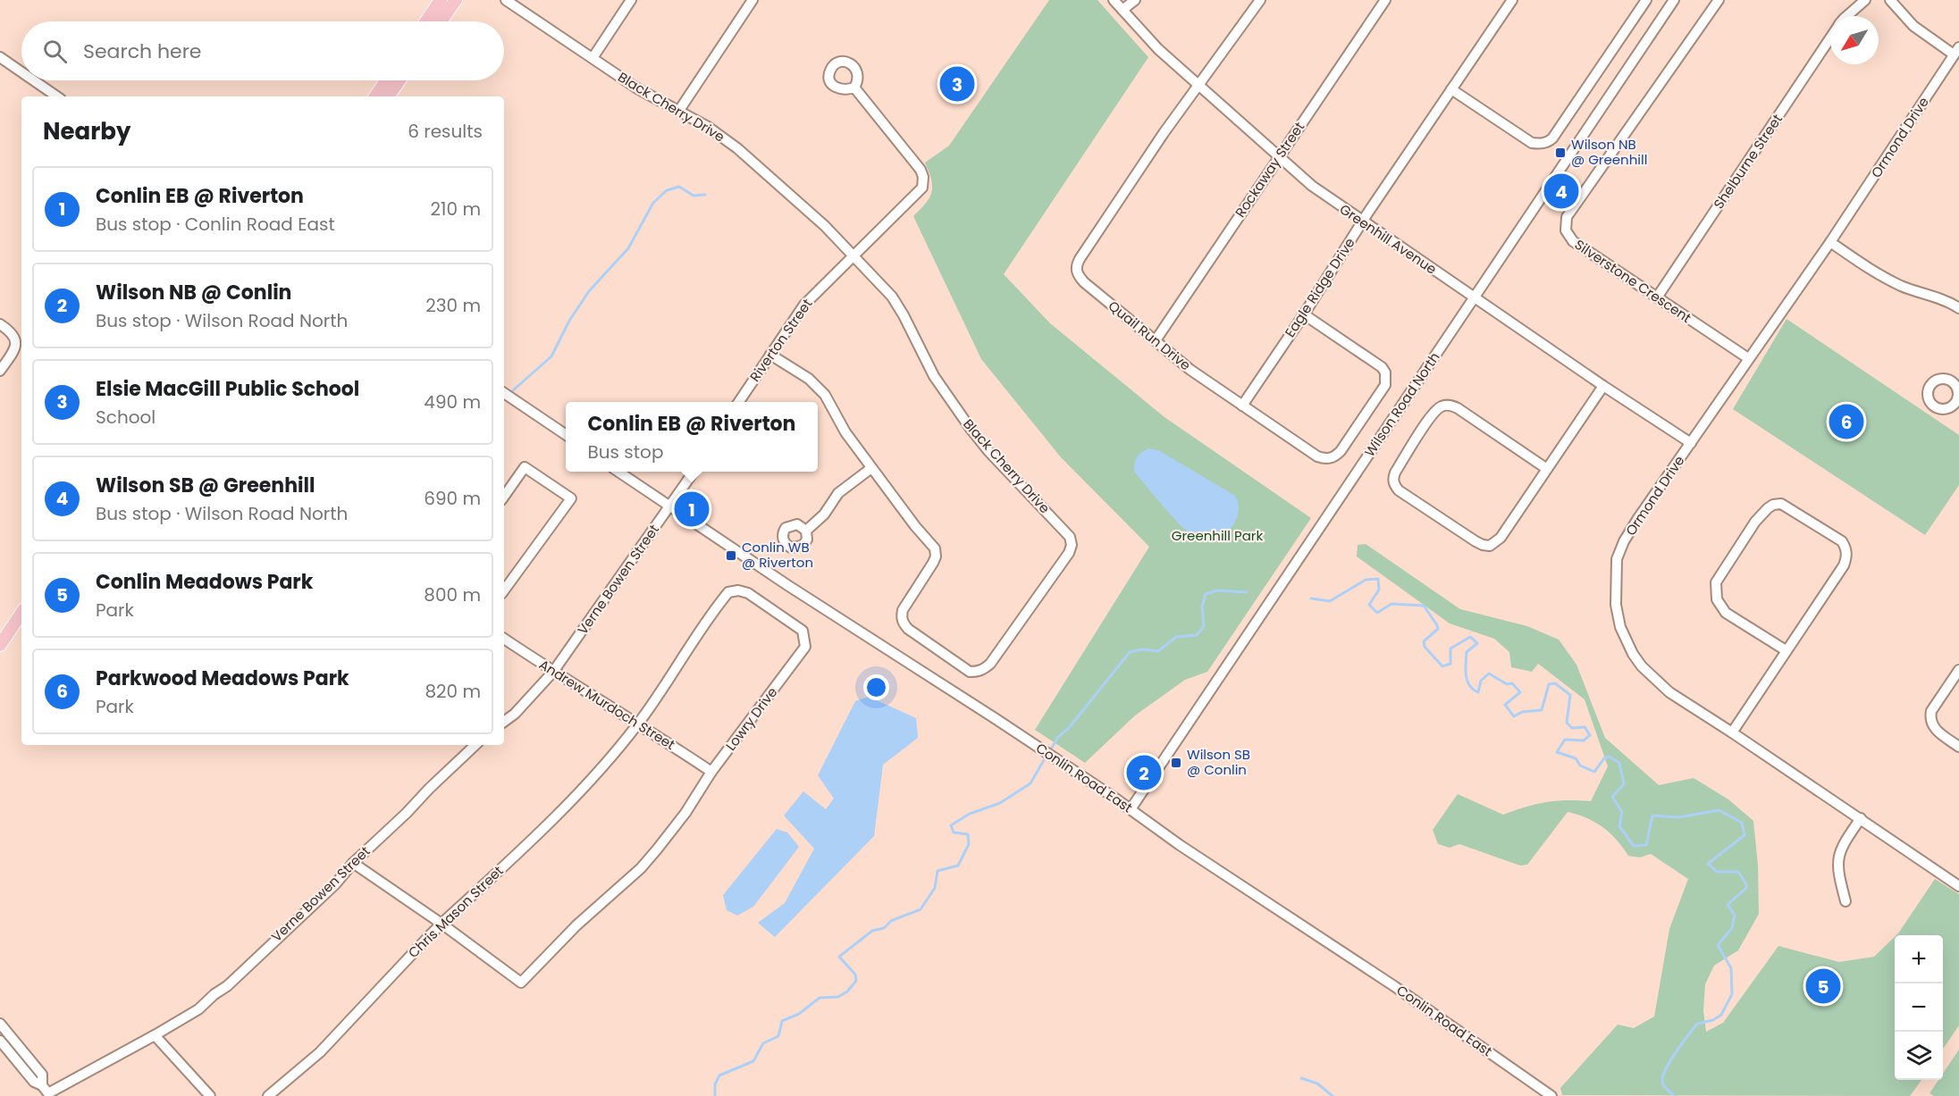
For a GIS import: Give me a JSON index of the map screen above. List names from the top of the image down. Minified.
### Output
{"streets":{"street":["Black Cherry Drive","Ormond Drive","Shelburne Street","Rockaway Street","Greenhill Avenue","Silverstone Crescent","Eagle Ridge Drive","Quail Run Drive","Riverton Street","Wilson Road North","Verne Bowen Street","Andrew Murdoch Street","Lowry Drive","Conlin Road East","Chris Mason Street"]},"crossings":[["Black Cherry Drive","Riverton Street"],["Ormond Drive","Greenhill Avenue"],["Ormond Drive","Silverstone Crescent"],["Shelburne Street","Silverstone Crescent"],["Rockaway Street","Greenhill Avenue"],["Rockaway Street","Quail Run Drive"],["Greenhill Avenue","Eagle Ridge Drive"],["Greenhill Avenue","Quail Run Drive"],["Greenhill Avenue","Wilson Road North"],["Eagle Ridge Drive","Quail Run Drive"],["Wilson Road North","Conlin Road East"],["Verne Bowen Street","Andrew Murdoch Street"],["Verne Bowen Street","Conlin Road East"],["Andrew Murdoch Street","Lowry Drive"],["Andrew Murdoch Street","Chris Mason Street"],["Lowry Drive","Chris Mason Street"]],"parks":["Greenhill Park"],"places":{"transit":["Wilson NB @ Greenhill","Conlin WB @ Riverton","Wilson SB @ Conlin"]},"north":"bottom left","page":{"search":"Search here","pins":["3","4","6","1","2","5"],"heading":["Nearby","6 results"],"list":[{"mark":"1","name":"Conlin EB @ Riverton","note":"Bus stop · Conlin Road East","value":"210 m"},{"mark":"2","name":"Wilson NB @ Conlin","note":"Bus stop · Wilson Road North","value":"230 m"},{"mark":"3","name":"Elsie MacGill Public School","note":"School","value":"490 m"},{"mark":"4","name":"Wilson SB @ Greenhill","note":"Bus stop · Wilson Road North","value":"690 m"},{"mark":"5","name":"Conlin Meadows Park","note":"Park","value":"800 m"},{"mark":"6","name":"Parkwood Meadows Park","note":"Park","value":"820 m"}],"popup":["Conlin EB @ Riverton","Bus stop"],"map_buttons":["+","−"]}}
